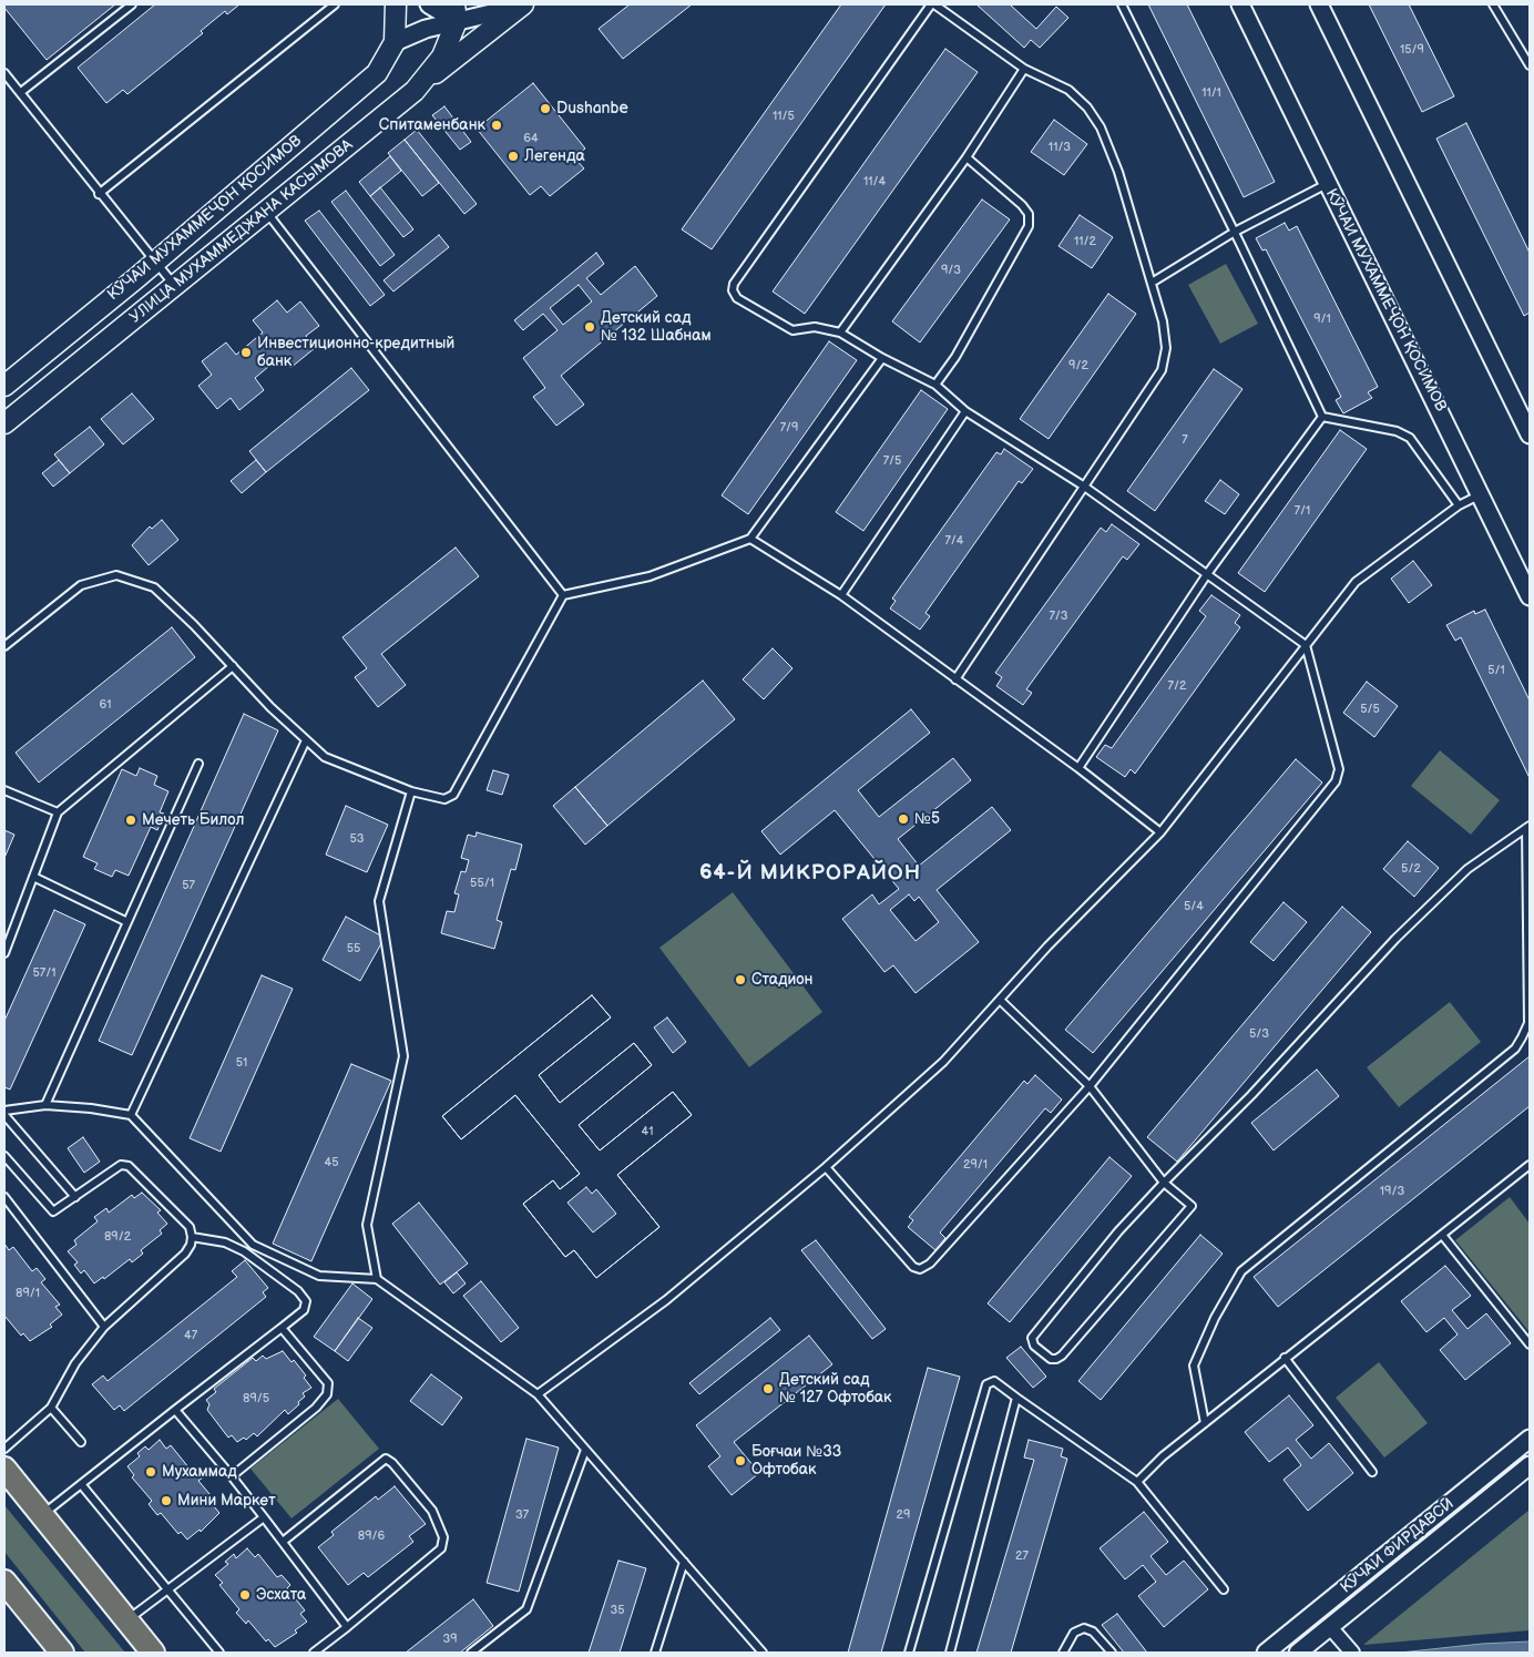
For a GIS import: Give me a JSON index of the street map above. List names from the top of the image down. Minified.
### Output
{"streets":{"main road":["КӮЧАИ МУХАММЕҶОН ҚОСИМОВ","УЛИЦА МУХАММЕДЖАНА КАСЫМОВА"],"street":["КӮЧАИ ФИРДАВСӢ"]},"districts":["64-Й МИКРОРАЙОН"],"places":["Dushanbe","Спитаменбанк","Легенда","Детский сад № 132 Шабнам","Инвестиционно-кредитный банк","№5","Мечеть Билол","Стадион","Детский сад № 127 Офтобак","Боғчаи №33 Офтобак","Мухаммад","Мини Маркет","Эсхата"],"house_numbers":["15/9","11/1","11/5","64","11/3","11/4","11/2","9/3","9/1","9/2","7/9","7","7/5","7/1","7/4","7/3","5/1","7/2","61","5/5","53","5/2","55/1","57","5/4","55","57/1","5/3","51","41","45","29/1","19/3","89/2","89/1","47","89/5","37","29","89/6","27","35","39"]}
